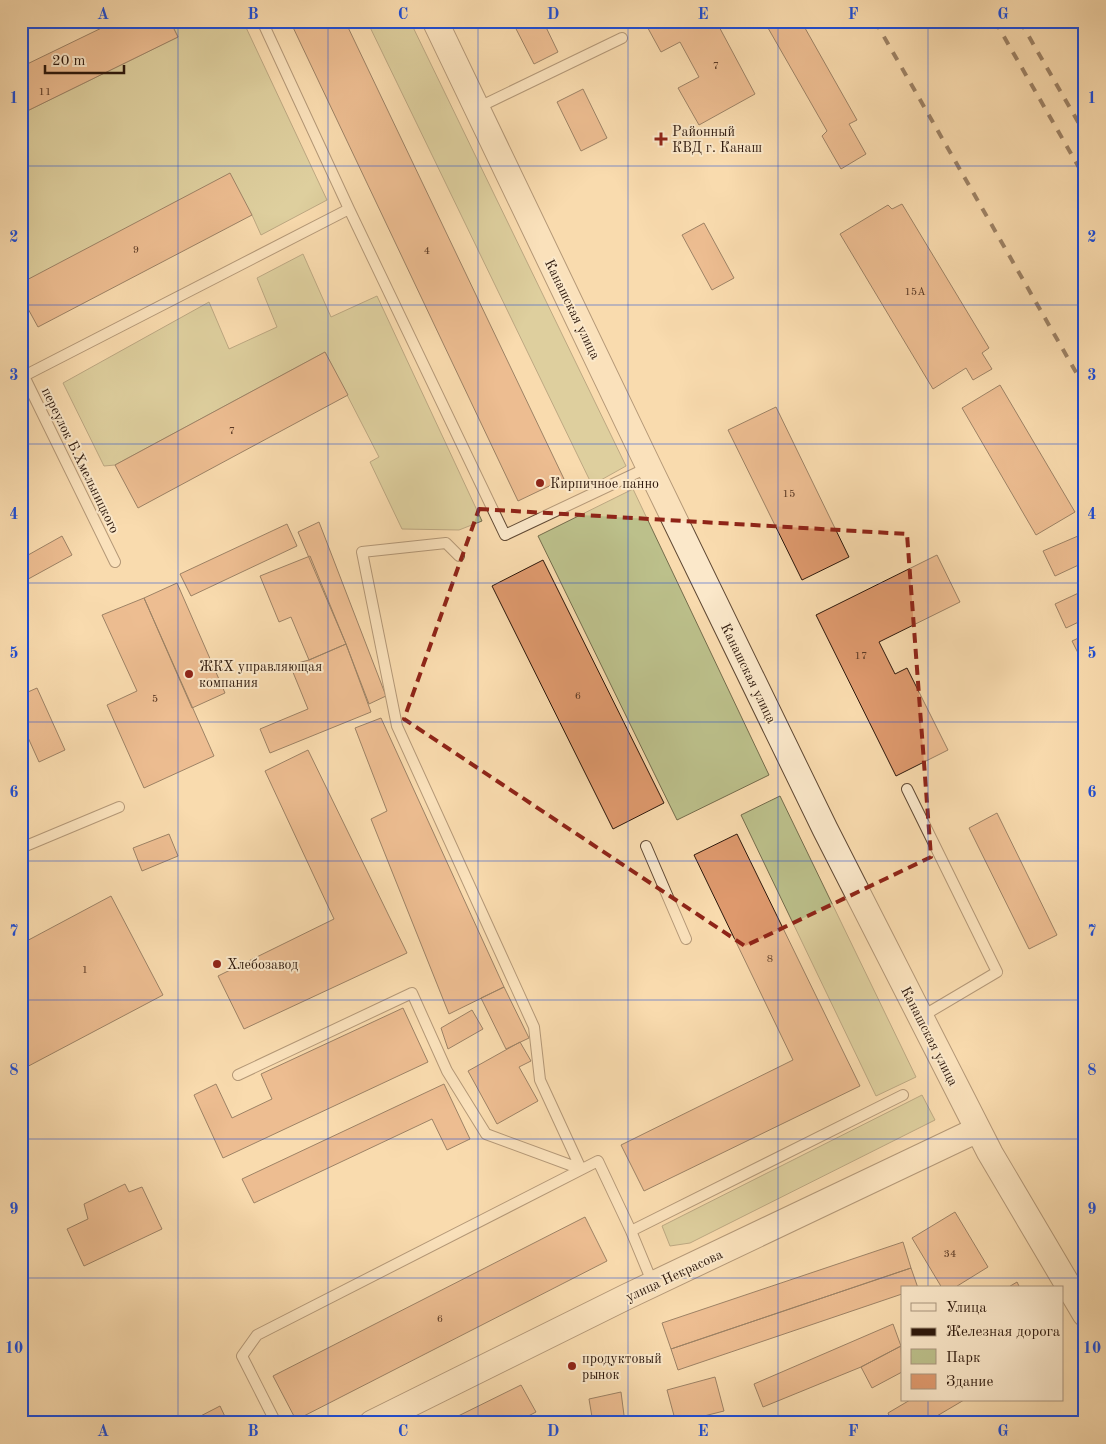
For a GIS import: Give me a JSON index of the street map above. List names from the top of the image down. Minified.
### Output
{"streets":{"street":["Канашская улица","улица Некрасова"],"lane":["переулок Б.Хмельницкого"]},"crossings":[["Канашская улица","улица Некрасова"]],"places":{"health":["Районный КВД г. Канаш"],"other":["Кирпичное панно","ЖКХ управляющая компания","Хлебозавод","продуктовый рынок"]},"house_numbers":["7","11","9","4","15А","7","15","17","6","5","8","1","34","6"],"legend":["Улица","Железная дорога","Парк","Здание"],"scale_bar":"20 m","grid":{"columns":["A","B","C","D","E","F","G"],"rows":["1","2","3","4","5","6","7","8","9","10"]}}
